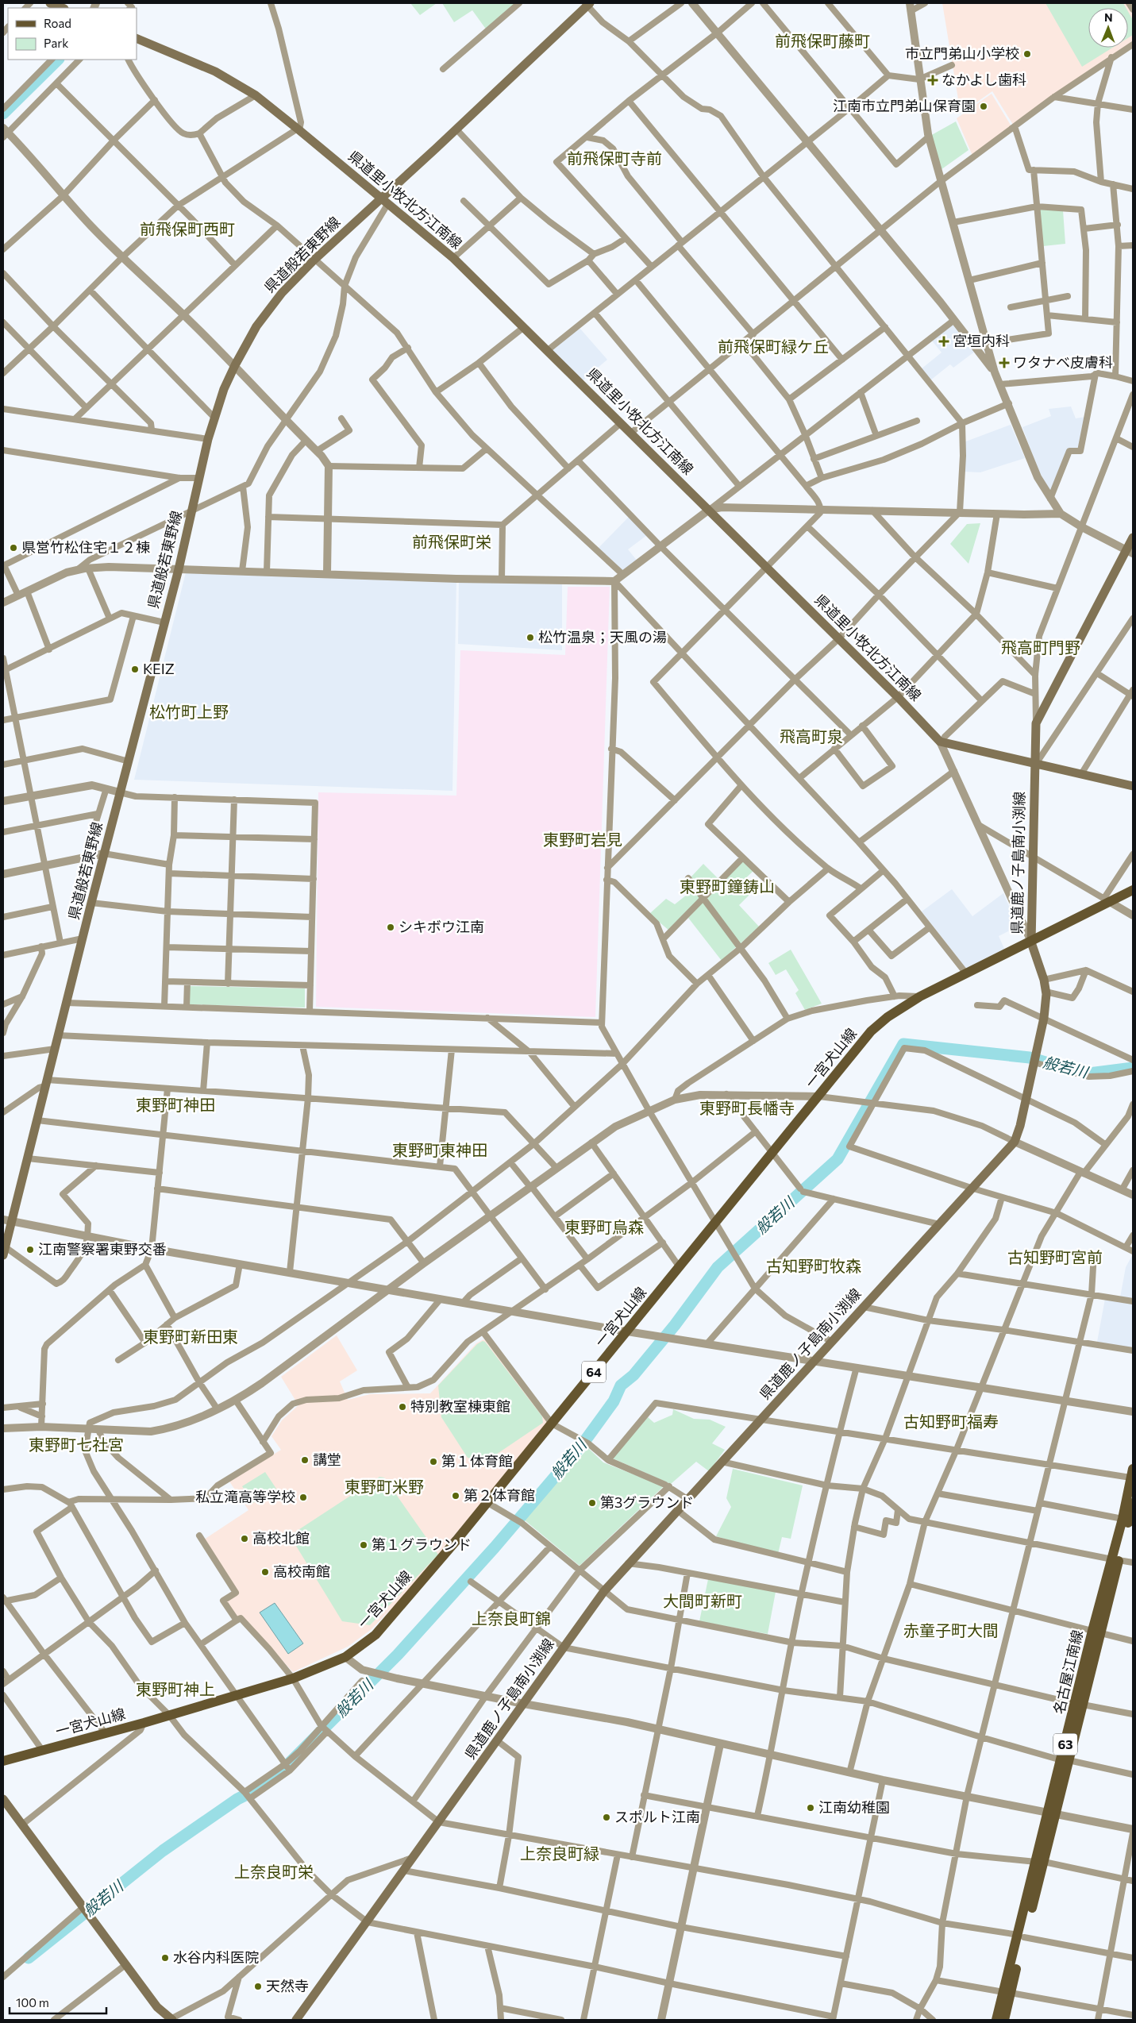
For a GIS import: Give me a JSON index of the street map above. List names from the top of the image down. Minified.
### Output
{"streets":{"main road":["県道里小牧北方江南線","県道般若東野線","県道鹿ノ子島南小渕線","一宮犬山線","64","名古屋江南線","63"]},"crossings":[["県道里小牧北方江南線","県道般若東野線"],["県道鹿ノ子島南小渕線","一宮犬山線"]],"districts":["前飛保町藤町","前飛保町寺前","前飛保町西町","前飛保町緑ケ丘","前飛保町栄","飛高町門野","松竹町上野","飛高町泉","東野町岩見","東野町鐘鋳山","東野町神田","東野町長幡寺","東野町東神田","東野町烏森","古知野町宮前","古知野町牧森","東野町新田東","古知野町福寿","東野町七社宮","東野町米野","大間町新町","上奈良町錦","赤童子町大間","東野町神上","上奈良町緑","上奈良町栄"],"water":["般若川"],"places":{"other":["市立門弟山小学校","江南市立門弟山保育園","県営竹松住宅１２棟","松竹温泉；天風の湯","KEIZ","シキボウ江南","江南警察署東野交番","特別教室棟東館","講堂","第１体育館","第２体育館","私立滝高等学校","第3グラウンド","高校北館","第１グラウンド","高校南館","江南幼稚園","スポルト江南","水谷内科医院","天然寺"],"health":["なかよし歯科","宮垣内科","ワタナベ皮膚科"]},"legend":["Road","Park"],"scale_bar":"100 m","north":"top"}
